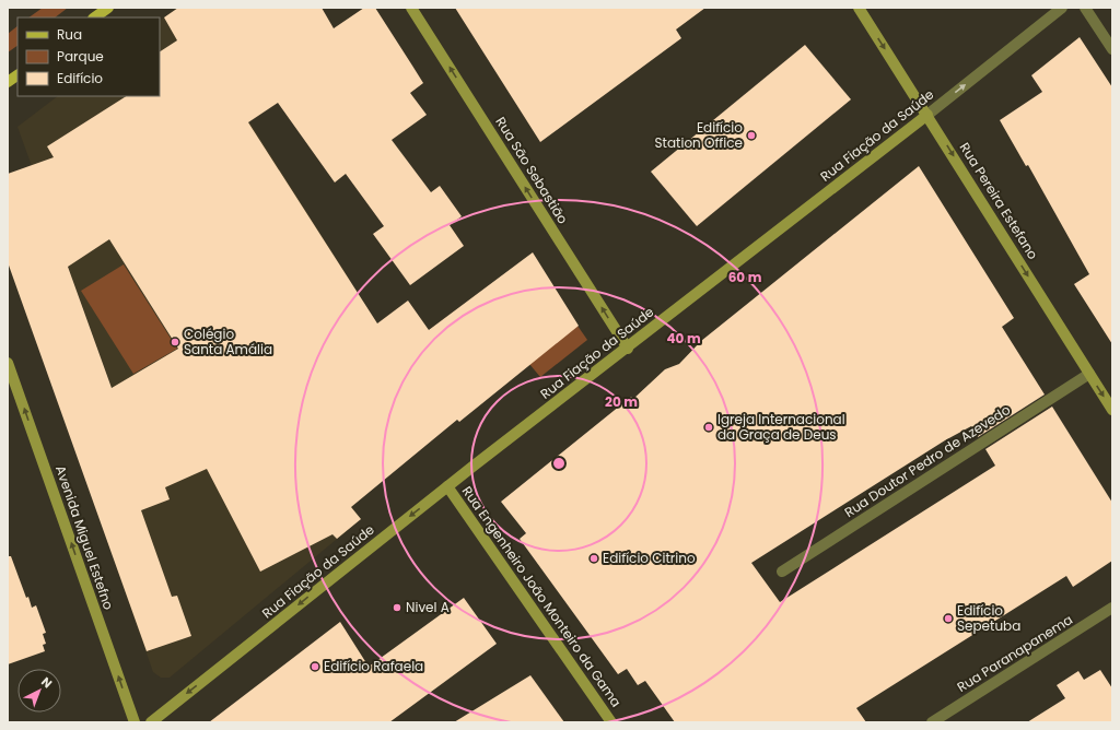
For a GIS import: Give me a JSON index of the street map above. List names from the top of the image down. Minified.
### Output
{"streets":{"street":["Rua Fiação da Saúde","Rua São Sebastião","Rua Pereira Estefano","Rua Doutor Pedro de Azevedo","Avenida Miguel Estefno","Rua Engenheiro João Monteiro da Gama","Rua Paranapanema"]},"crossings":[["Rua Fiação da Saúde","Rua São Sebastião"],["Rua Fiação da Saúde","Rua Pereira Estefano"],["Rua Fiação da Saúde","Rua Engenheiro João Monteiro da Gama"],["Rua Pereira Estefano","Rua Doutor Pedro de Azevedo"]],"one_way":["Rua São Sebastião","Rua Pereira Estefano","Avenida Miguel Estefno"],"places":["Edifício Station Office","Colégio Santa Amália","Igreja Internacional da Graça de Deus","Edifício Citrino","Nivel A","Edifício Sepetuba","Edifício Rafaela"],"legend":["Rua","Parque","Edifício"],"north":"top right","rings":["60 m","40 m","20 m"]}
